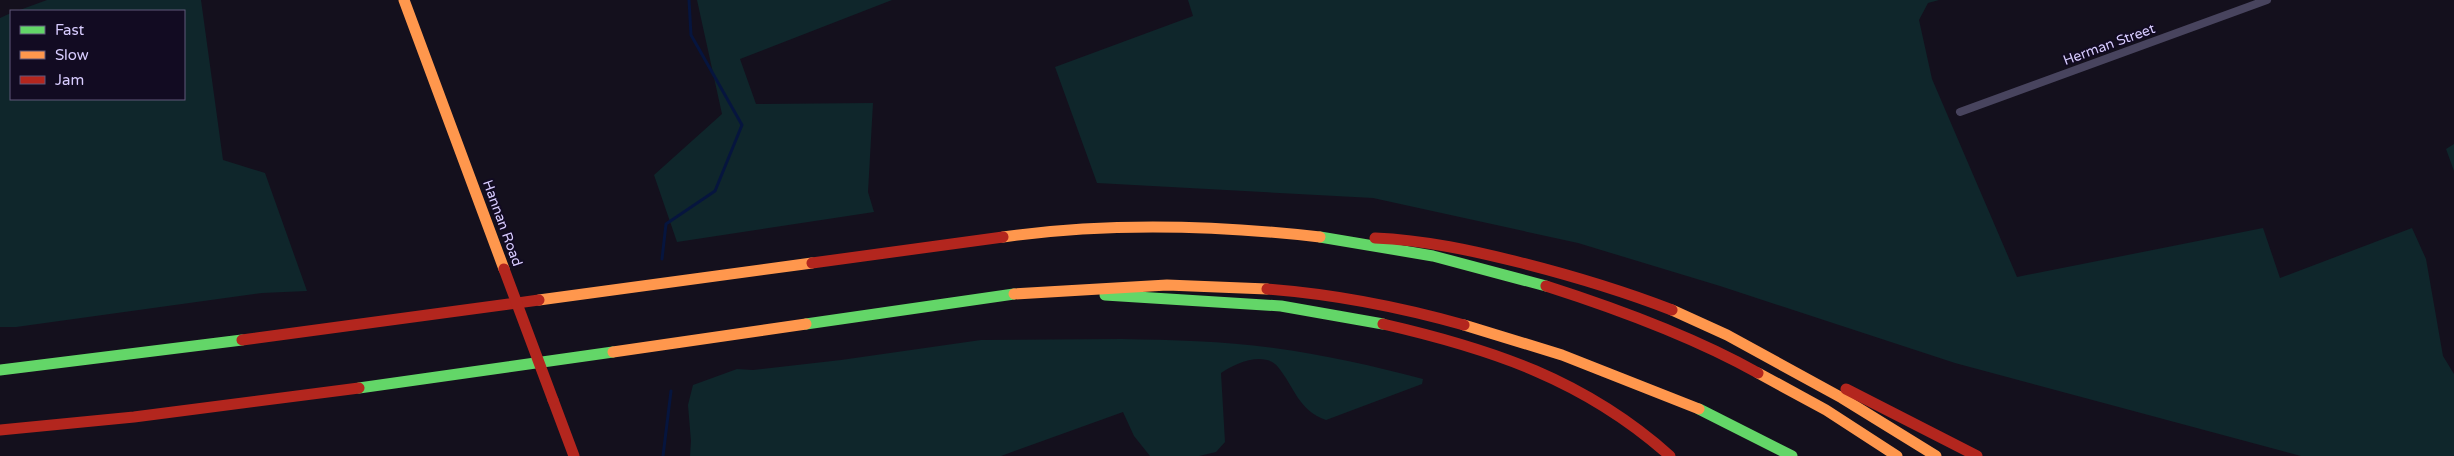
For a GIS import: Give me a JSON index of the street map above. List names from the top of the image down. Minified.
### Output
{"streets":{"main road":["Hannan Road"],"street":["Herman Street"]},"legend":["Fast","Slow","Jam"]}
